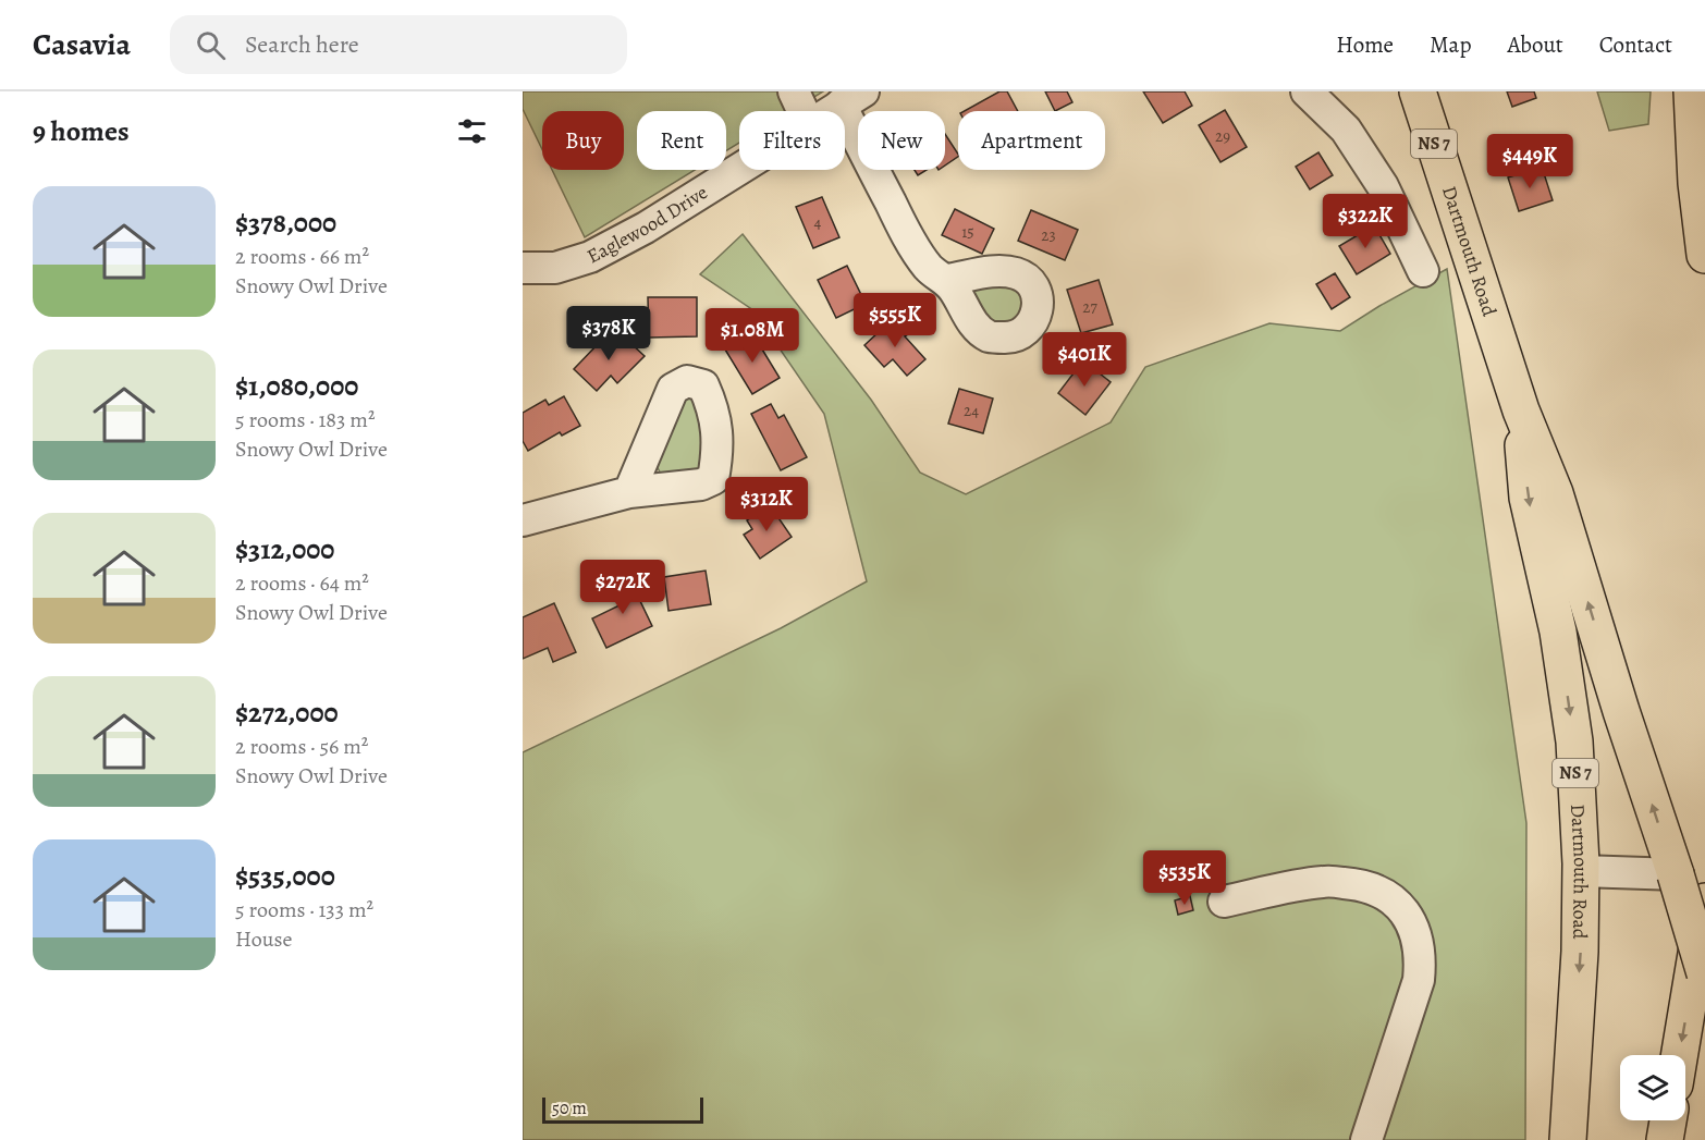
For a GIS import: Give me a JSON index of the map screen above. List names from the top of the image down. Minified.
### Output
{"streets":{"main road":["NS 7","Dartmouth Road"],"street":["Eaglewood Drive"]},"crossings":[["NS 7","Dartmouth Road"]],"house_numbers":["29","4","15","23","27","24"],"scale_bar":"50 m","page":{"header":"Casavia","search":"Search here","nav":["Home","Map","About","Contact"],"heading":"9 homes","chip":["Buy","Rent","Filters","New","Apartment"],"price":["$449K","$322K","$555K","$378K","$1.08M","$401K","$312K","$272K","$535K"],"list":[{"name":"$378,000","note":"2 rooms · 66 m² · Snowy Owl Drive"},{"name":"$1,080,000","note":"5 rooms · 183 m² · Snowy Owl Drive"},{"name":"$312,000","note":"2 rooms · 64 m² · Snowy Owl Drive"},{"name":"$272,000","note":"2 rooms · 56 m² · Snowy Owl Drive"},{"name":"$535,000","note":"5 rooms · 133 m² · House"}],"scale":"50 m"}}
